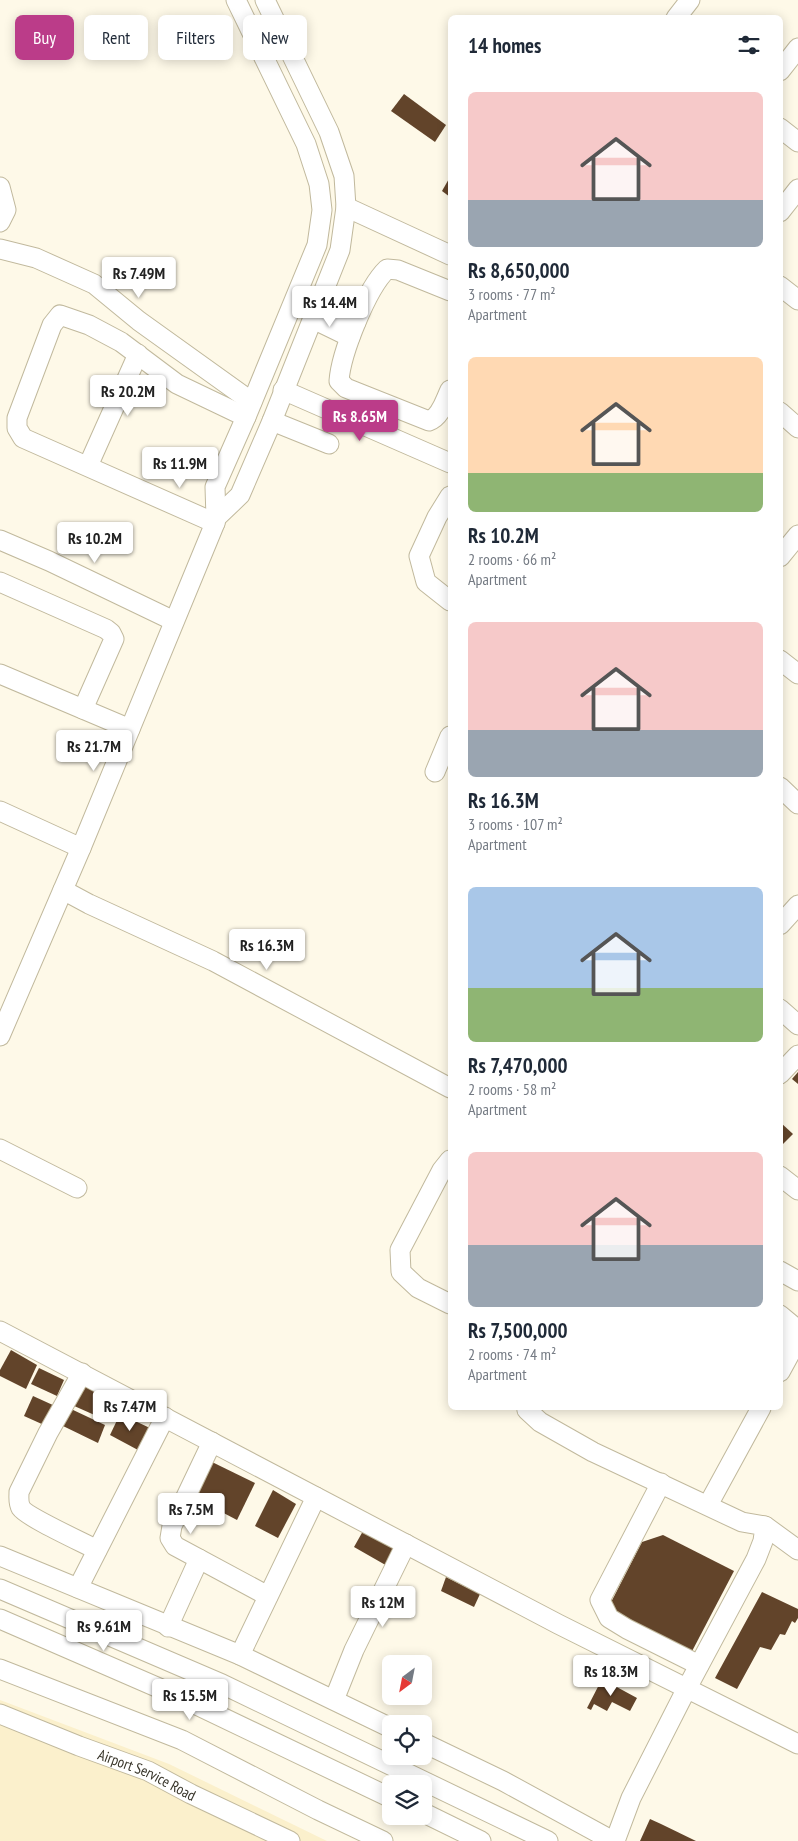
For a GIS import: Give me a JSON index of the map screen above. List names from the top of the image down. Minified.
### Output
{"streets":{"street":["Airport Service Road"]},"north":"bottom left","page":{"chip":["Buy","Rent","Filters","New"],"heading":"14 homes","list":[{"name":"Rs 8,650,000","note":"3 rooms · 77 m² · Apartment"},{"name":"Rs 10.2M","note":"2 rooms · 66 m² · Apartment"},{"name":"Rs 16.3M","note":"3 rooms · 107 m² · Apartment"},{"name":"Rs 7,470,000","note":"2 rooms · 58 m² · Apartment"},{"name":"Rs 7,500,000","note":"2 rooms · 74 m² · Apartment"}],"price":["Rs 7.49M","Rs 14.4M","Rs 20.2M","Rs 8.65M","Rs 11.9M","Rs 10.2M","Rs 21.7M","Rs 16.3M","Rs 7.47M","Rs 7.5M","Rs 12M","Rs 9.61M","Rs 18.3M","Rs 15.5M"]}}
